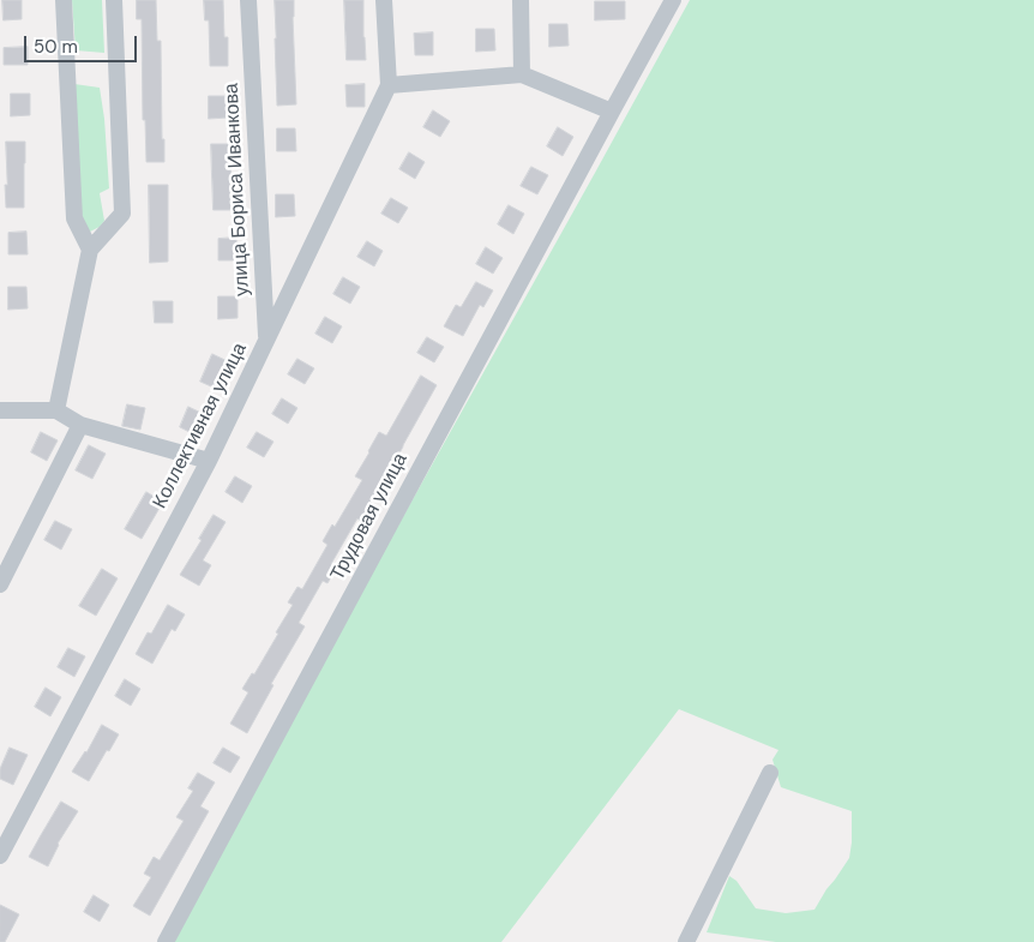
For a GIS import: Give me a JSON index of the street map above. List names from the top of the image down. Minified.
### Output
{"streets":{"street":["улица Бориса Иванкова","Коллективная улица","Трудовая улица"]},"crossings":[["улица Бориса Иванкова","Коллективная улица"]],"scale_bar":"50 m"}
